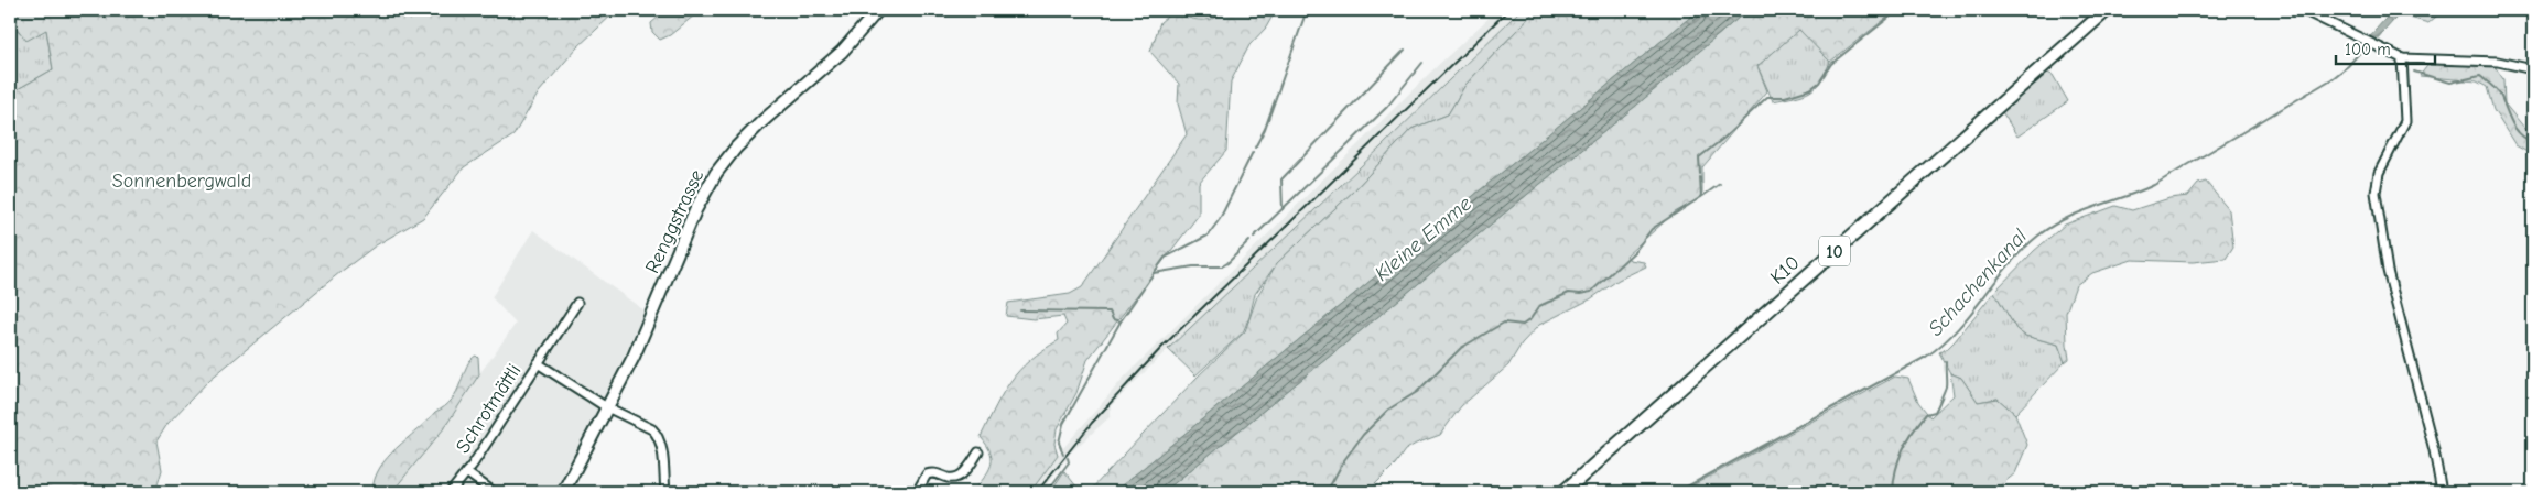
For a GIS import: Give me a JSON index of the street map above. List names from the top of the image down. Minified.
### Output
{"streets":{"main road":["Renggstrasse","10","K10"],"street":["Schrotmättli"]},"crossings":[["Renggstrasse","Schrotmättli"]],"water":["Kleine Emme","Schachenkanal"],"parks":["Sonnenbergwald"],"scale_bar":"100 m"}
